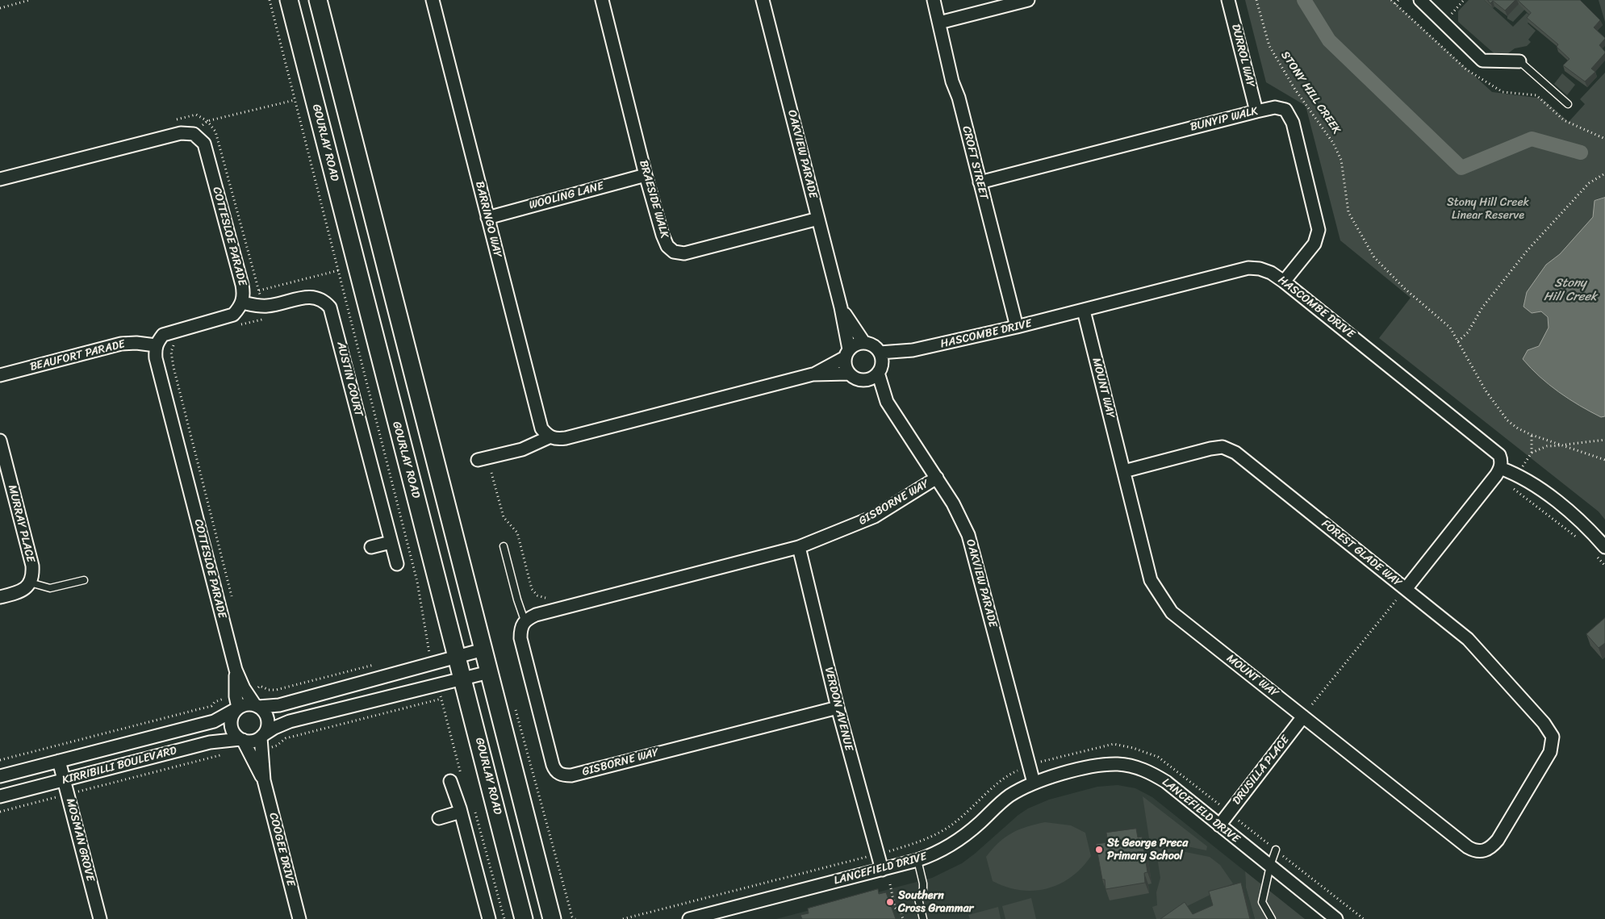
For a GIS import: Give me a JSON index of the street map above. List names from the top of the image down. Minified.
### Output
{"streets":{"main road":["GOURLAY ROAD"],"street":["DURROL WAY","BUNYIP WALK","OAKVIEW PARADE","CROFT STREET","WOOLING LANE","BRAESIDE WALK","BARRINGO WAY","COTTESLOE PARADE","HASCOMBE DRIVE","BEAUFORT PARADE","AUSTIN COURT","MOUNT WAY","GISBORNE WAY","MURRAY PLACE","FOREST GLADE WAY","VERDON AVENUE","KIRRIBILLI BOULEVARD","DRUSILLA PLACE","LANCEFIELD DRIVE","MOSMAN GROVE","COOGEE DRIVE"],"path":["STONY HILL CREEK"]},"crossings":[["DURROL WAY","BUNYIP WALK"],["BUNYIP WALK","CROFT STREET"],["BUNYIP WALK","HASCOMBE DRIVE"],["OAKVIEW PARADE","BRAESIDE WALK"],["OAKVIEW PARADE","HASCOMBE DRIVE"],["OAKVIEW PARADE","GISBORNE WAY"],["OAKVIEW PARADE","LANCEFIELD DRIVE"],["CROFT STREET","HASCOMBE DRIVE"],["WOOLING LANE","BRAESIDE WALK"],["WOOLING LANE","BARRINGO WAY"],["COTTESLOE PARADE","BEAUFORT PARADE"],["COTTESLOE PARADE","AUSTIN COURT"],["COTTESLOE PARADE","KIRRIBILLI BOULEVARD"],["COTTESLOE PARADE","COOGEE DRIVE"],["HASCOMBE DRIVE","MOUNT WAY"],["MOUNT WAY","FOREST GLADE WAY"],["MOUNT WAY","DRUSILLA PLACE"],["GISBORNE WAY","VERDON AVENUE"],["VERDON AVENUE","LANCEFIELD DRIVE"],["KIRRIBILLI BOULEVARD","MOSMAN GROVE"],["KIRRIBILLI BOULEVARD","COOGEE DRIVE"],["DRUSILLA PLACE","LANCEFIELD DRIVE"]],"water":["Stony Hill Creek"],"parks":["Stony Hill Creek Linear Reserve"],"places":["St George Preca Primary School","Southern Cross Grammar"]}
